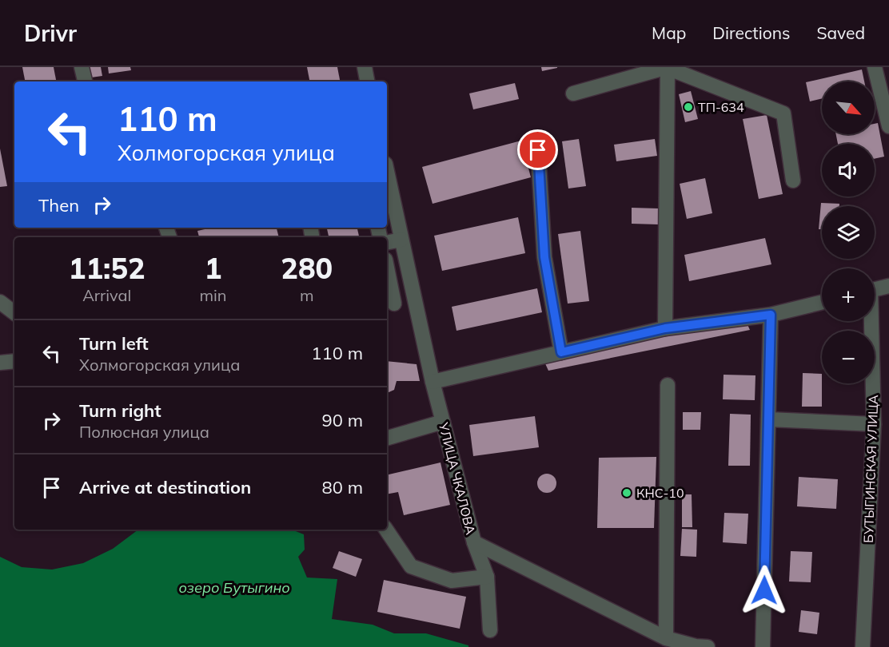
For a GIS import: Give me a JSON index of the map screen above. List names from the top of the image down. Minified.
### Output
{"streets":{"street":["БУТЫГИНСКАЯ УЛИЦА","УЛИЦА ЧКАЛОВА"]},"water":["озеро Бутыгино"],"places":["ТП-634","КНС-10"],"north":"bottom right","page":{"header":"Drivr","nav":["Map","Directions","Saved"],"map_buttons":["+","−"],"turn":["110 m","Холмогорская улица"],"then":"Then","eta":["11:52","Arrival","1","min","280","m"],"list":[{"name":"Turn left","note":"Холмогорская улица","value":"110 m"},{"name":"Turn right","note":"Полюсная улица","value":"90 m"},{"name":"Arrive at destination","value":"80 m"}]}}
